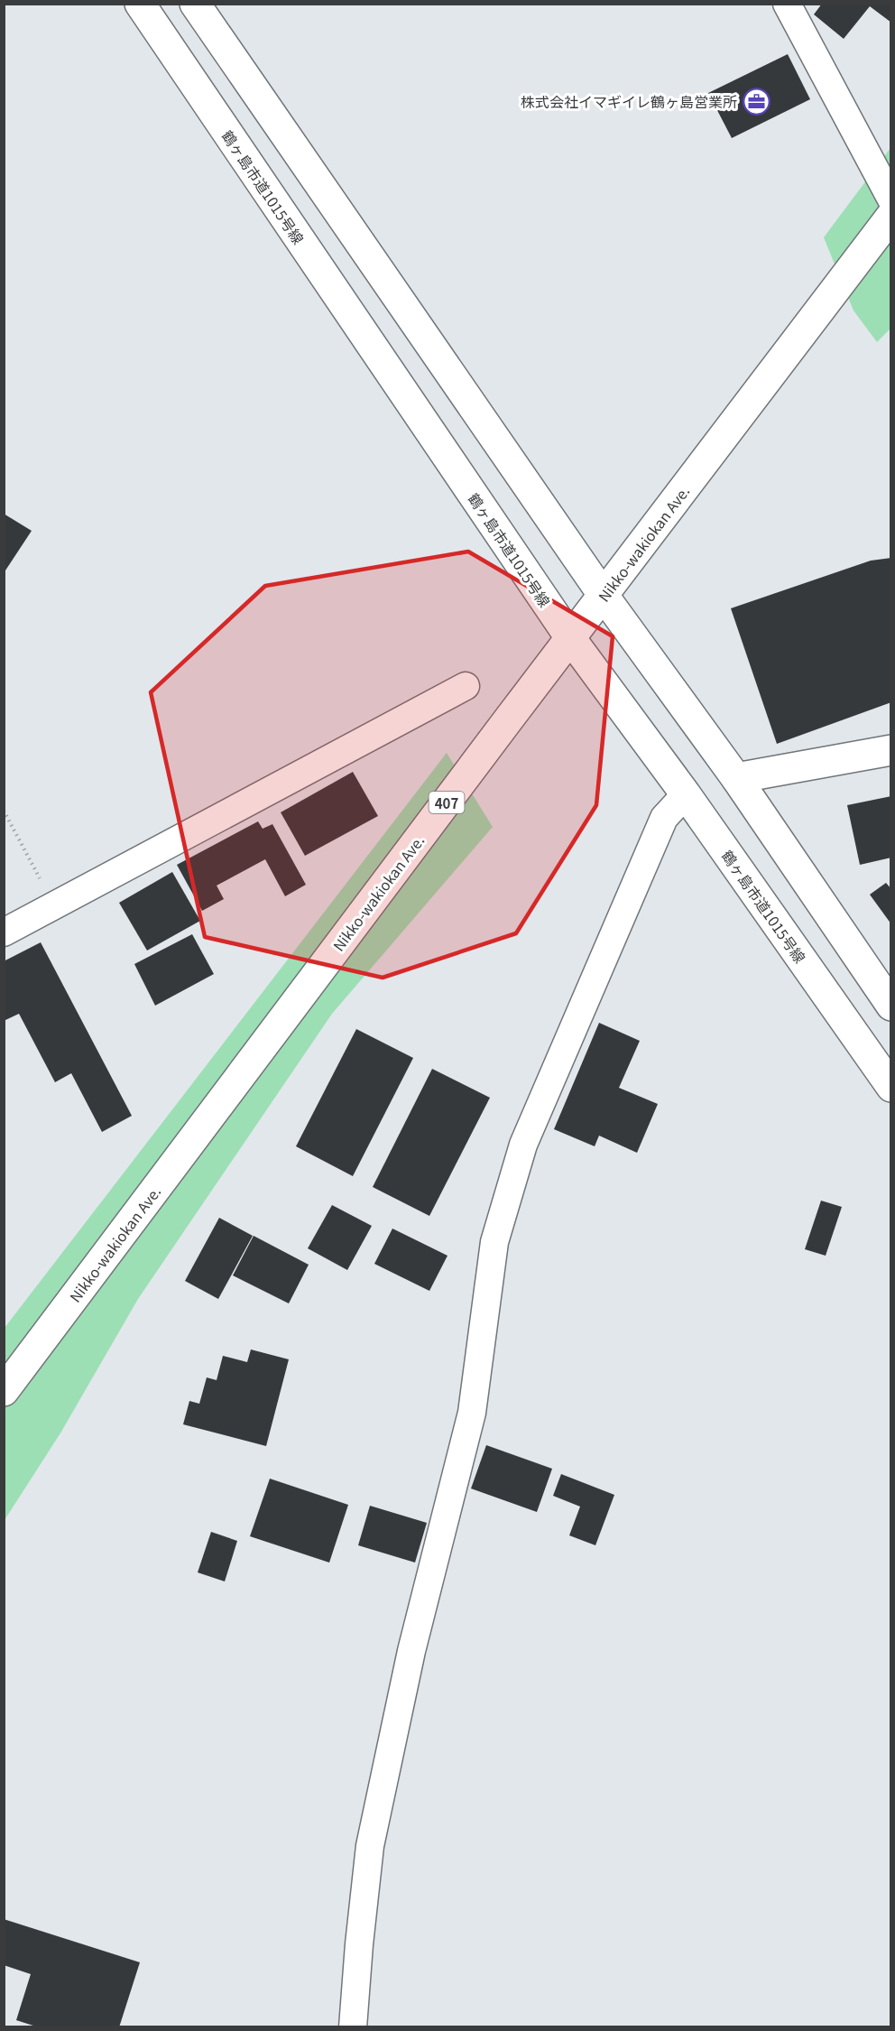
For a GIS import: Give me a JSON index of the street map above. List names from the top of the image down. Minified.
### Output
{"streets":{"main road":["鶴ヶ島市道1015号線","Nikko-wakiokan Ave.","407"]},"crossings":[["鶴ヶ島市道1015号線","Nikko-wakiokan Ave."]],"places":{"office":["株式会社イマギイレ鶴ヶ島営業所"]}}
